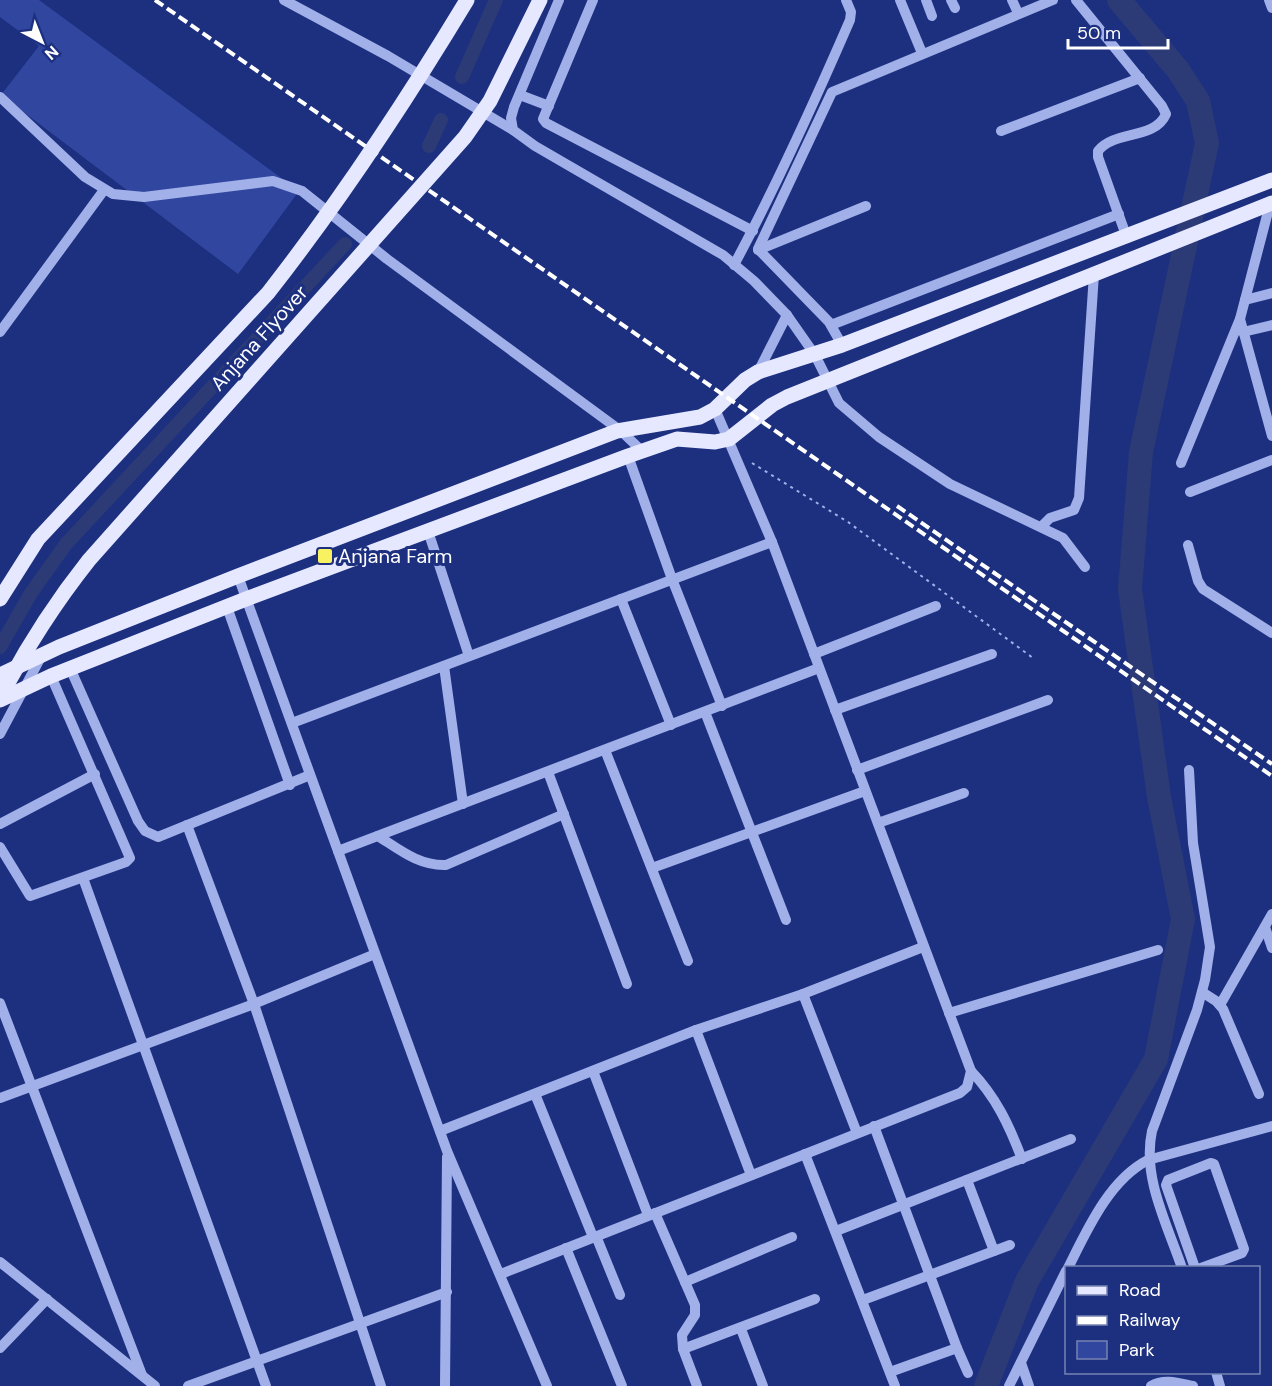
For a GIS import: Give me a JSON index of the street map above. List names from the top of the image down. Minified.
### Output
{"streets":{"main road":["Anjana Flyover"]},"places":{"transit":["Anjana Farm"]},"legend":["Road","Railway","Park"],"scale_bar":"50 m","north":"bottom right"}
